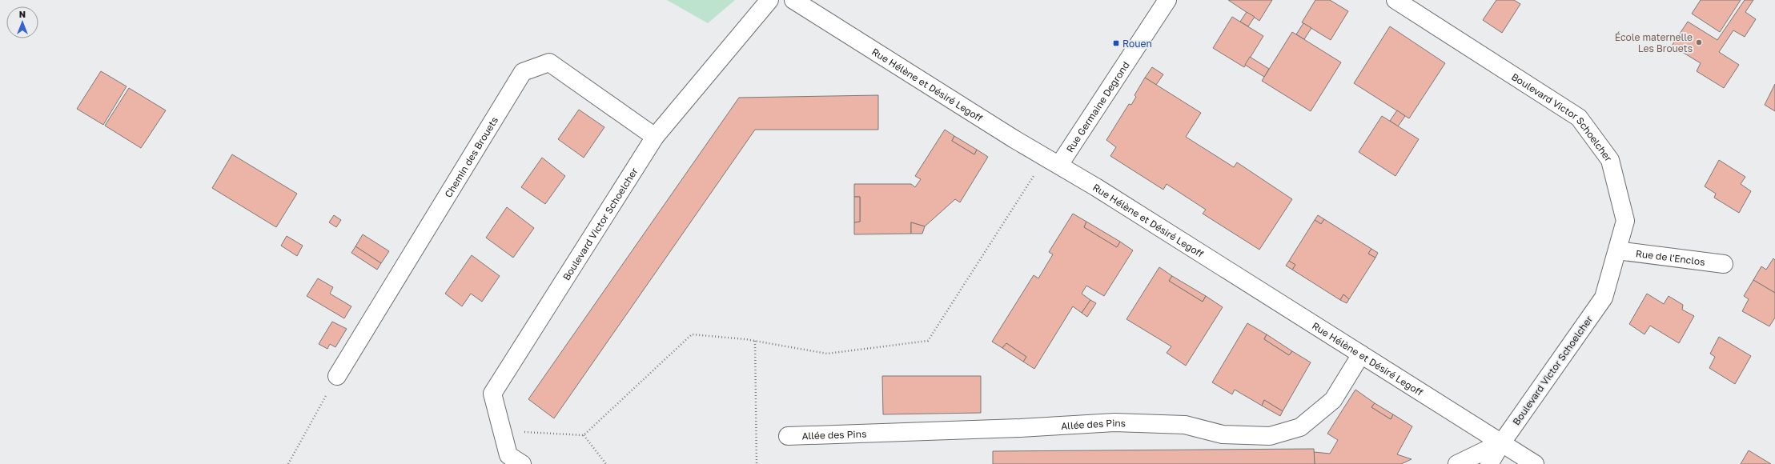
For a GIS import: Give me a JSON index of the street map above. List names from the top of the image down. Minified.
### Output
{"streets":{"street":["Rue Hélène et Désiré Legoff","Rue Germaine Degrond","Boulevard Victor Schoelcher","Chemin des Brouets","Rue de l'Enclos","Allée des Pins"]},"crossings":[["Rue Hélène et Désiré Legoff","Rue Germaine Degrond"],["Rue Hélène et Désiré Legoff","Boulevard Victor Schoelcher"],["Rue Hélène et Désiré Legoff","Allée des Pins"],["Boulevard Victor Schoelcher","Chemin des Brouets"],["Boulevard Victor Schoelcher","Rue de l'Enclos"]],"places":{"other":["École maternelle Les Brouets"],"transit":["Rouen"]},"north":"top"}
